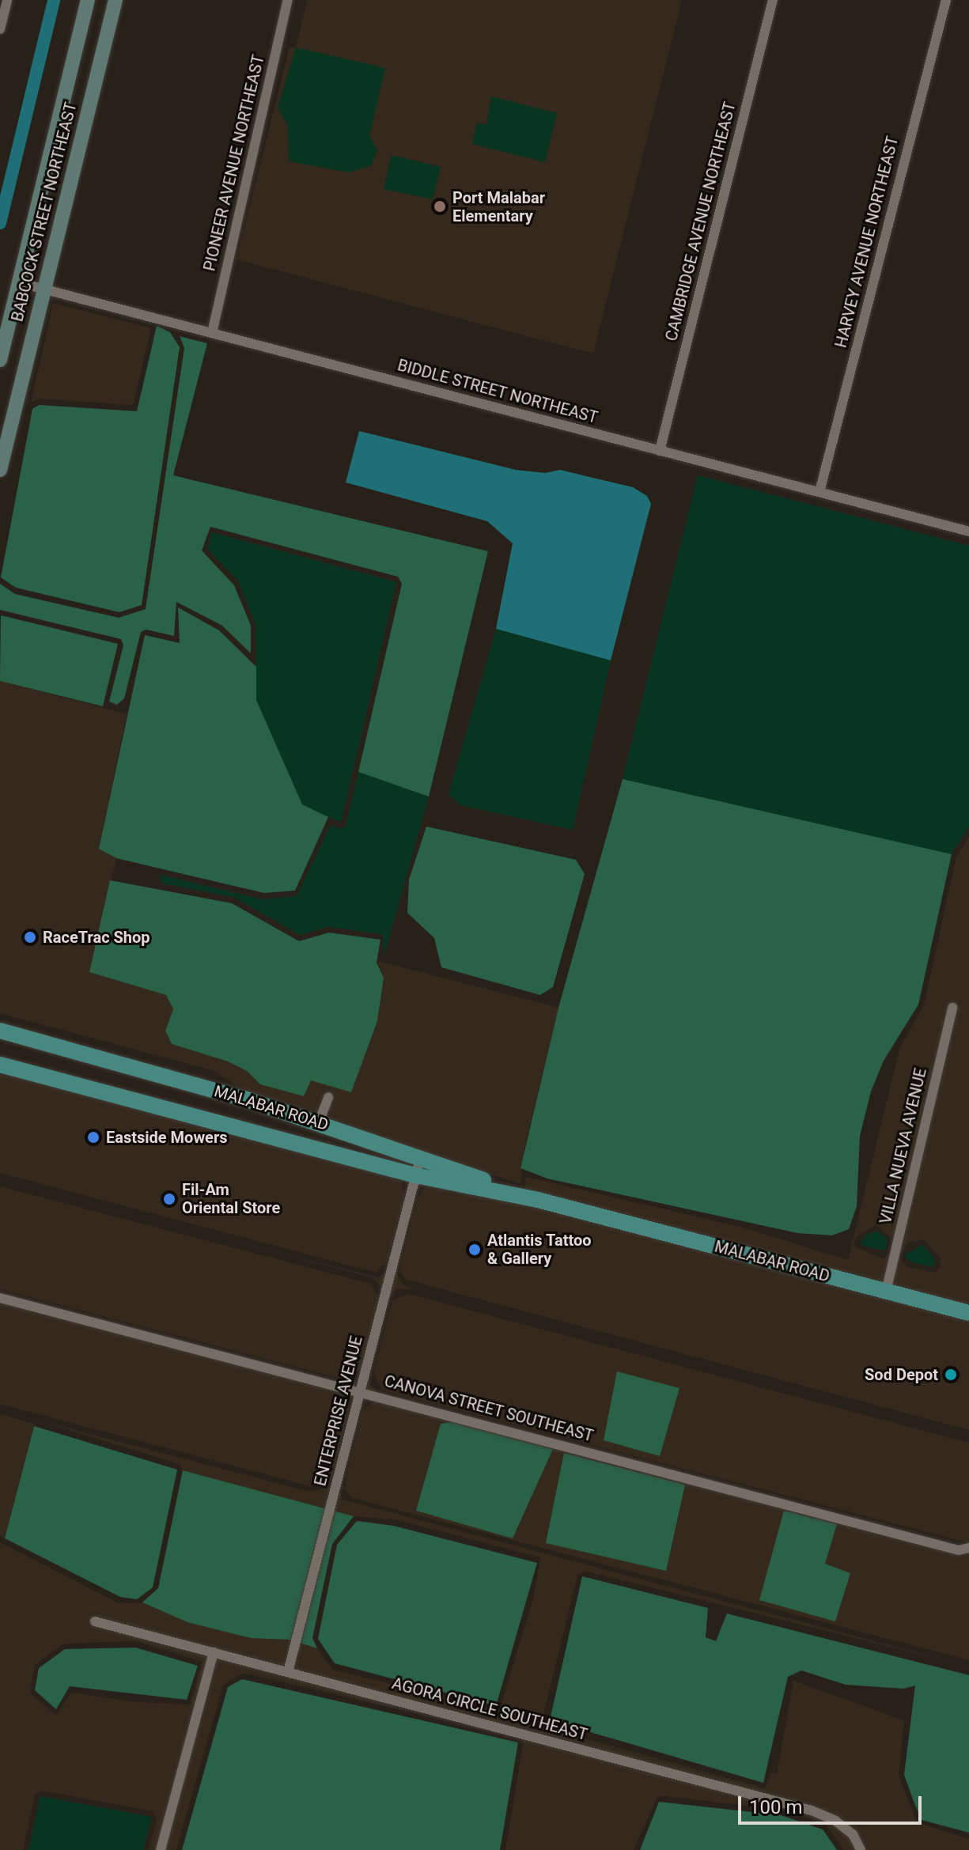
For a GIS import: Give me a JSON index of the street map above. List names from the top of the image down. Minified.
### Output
{"streets":{"main road":["BABCOCK STREET NORTHEAST","MALABAR ROAD"],"street":["PIONEER AVENUE NORTHEAST","CAMBRIDGE AVENUE NORTHEAST","HARVEY AVENUE NORTHEAST","BIDDLE STREET NORTHEAST","VILLA NUEVA AVENUE","CANOVA STREET SOUTHEAST","ENTERPRISE AVENUE","AGORA CIRCLE SOUTHEAST"]},"crossings":[["PIONEER AVENUE NORTHEAST","BIDDLE STREET NORTHEAST"],["BABCOCK STREET NORTHEAST","BIDDLE STREET NORTHEAST"],["CAMBRIDGE AVENUE NORTHEAST","BIDDLE STREET NORTHEAST"],["HARVEY AVENUE NORTHEAST","BIDDLE STREET NORTHEAST"],["MALABAR ROAD","VILLA NUEVA AVENUE"],["MALABAR ROAD","ENTERPRISE AVENUE"],["CANOVA STREET SOUTHEAST","ENTERPRISE AVENUE"],["ENTERPRISE AVENUE","AGORA CIRCLE SOUTHEAST"]],"places":["Port Malabar Elementary","RaceTrac Shop","Eastside Mowers","Fil-Am Oriental Store","Atlantis Tattoo & Gallery","Sod Depot"],"scale_bar":"100 m"}
